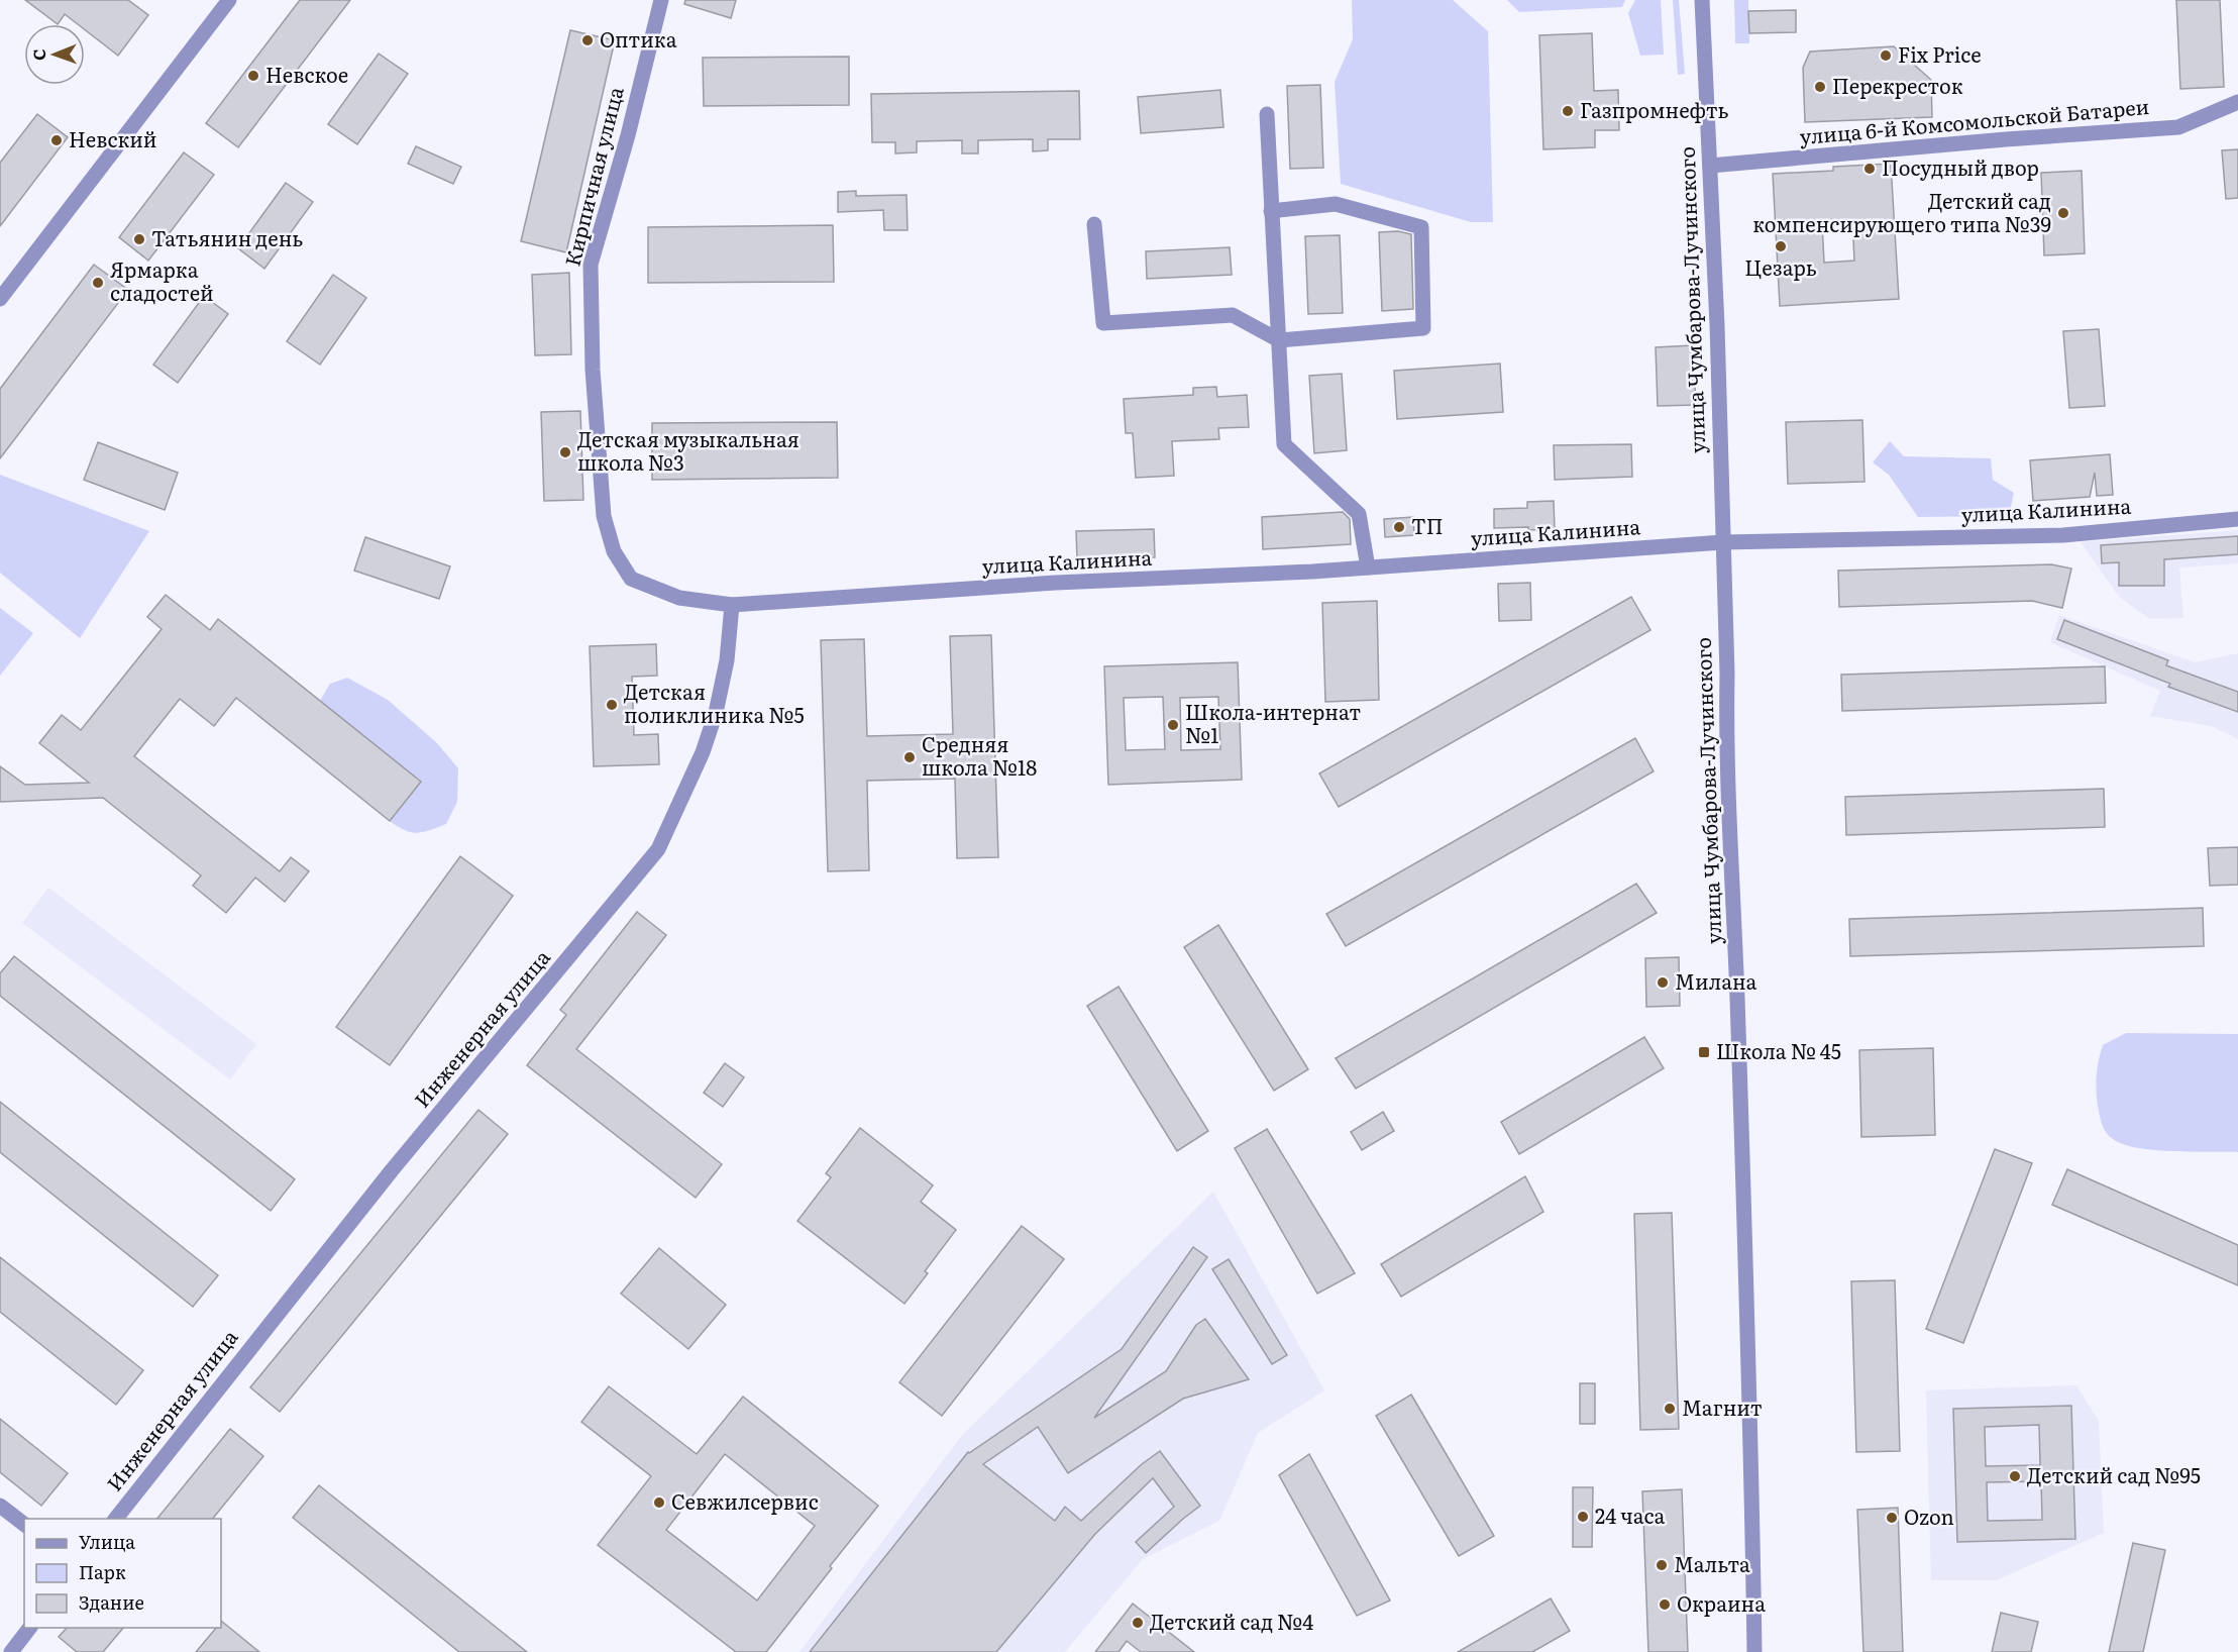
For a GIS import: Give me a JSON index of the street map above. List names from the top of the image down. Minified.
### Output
{"streets":{"street":["улица 6-й Комсомольской Батареи","Кирпичная улица","улица Чумбарова-Лучинского","улица Калинина","Инженерная улица"]},"crossings":[["улица 6-й Комсомольской Батареи","улица Чумбарова-Лучинского"],["Кирпичная улица","улица Калинина"],["Кирпичная улица","Инженерная улица"],["улица Чумбарова-Лучинского","улица Калинина"],["улица Калинина","Инженерная улица"]],"places":{"other":["Оптика","Fix Price","Невское","Перекресток","Газпромнефть","Невский","Посудный двор","Детский сад компенсирующего типа №39","Татьянин день","Цезарь","Ярмарка сладостей","Детская музыкальная школа №3","ТП","Детская поликлиника №5","Школа-интернат №1","Средняя школа №18","Милана","Магнит","Детский сад №95","Севжилсервис","24 часа","Ozon","Мальта","Окраина","Детский сад №4"],"transit":["Школа № 45"]},"legend":["Улица","Парк","Здание"],"north":"left"}
